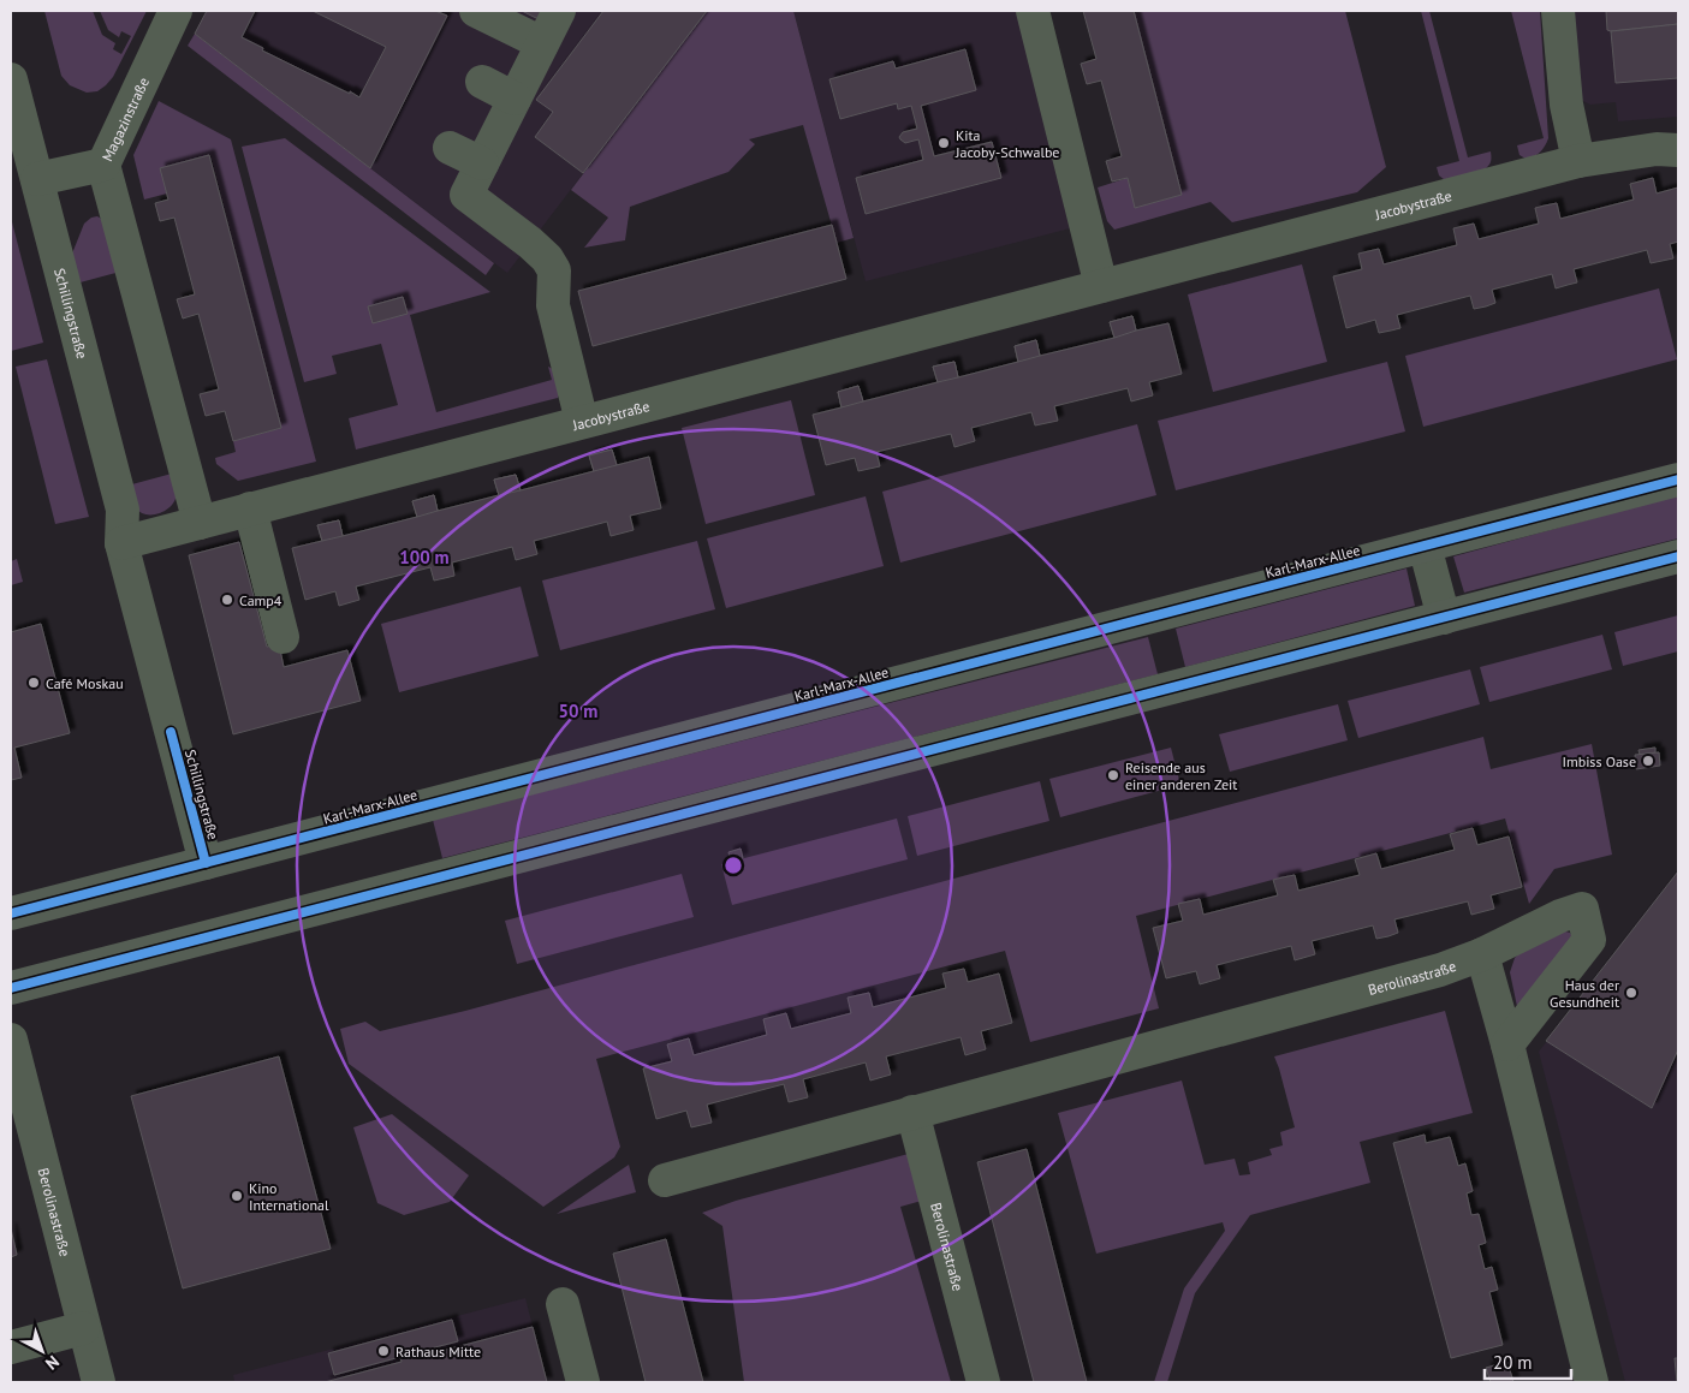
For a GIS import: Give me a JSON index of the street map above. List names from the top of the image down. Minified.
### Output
{"streets":{"main road":["Karl-Marx-Allee"],"street":["Magazinstraße","Jacobystraße","Schillingstraße","Berolinastraße"]},"crossings":[["Magazinstraße","Schillingstraße"],["Jacobystraße","Schillingstraße"],["Schillingstraße","Karl-Marx-Allee"]],"places":["Kita Jacoby-Schwalbe","Camp4","Café Moskau","Imbiss Oase","Reisende aus einer anderen Zeit","Haus der Gesundheit","Kino International","Rathaus Mitte"],"scale_bar":"20 m","north":"bottom right","rings":["100 m","50 m"]}
